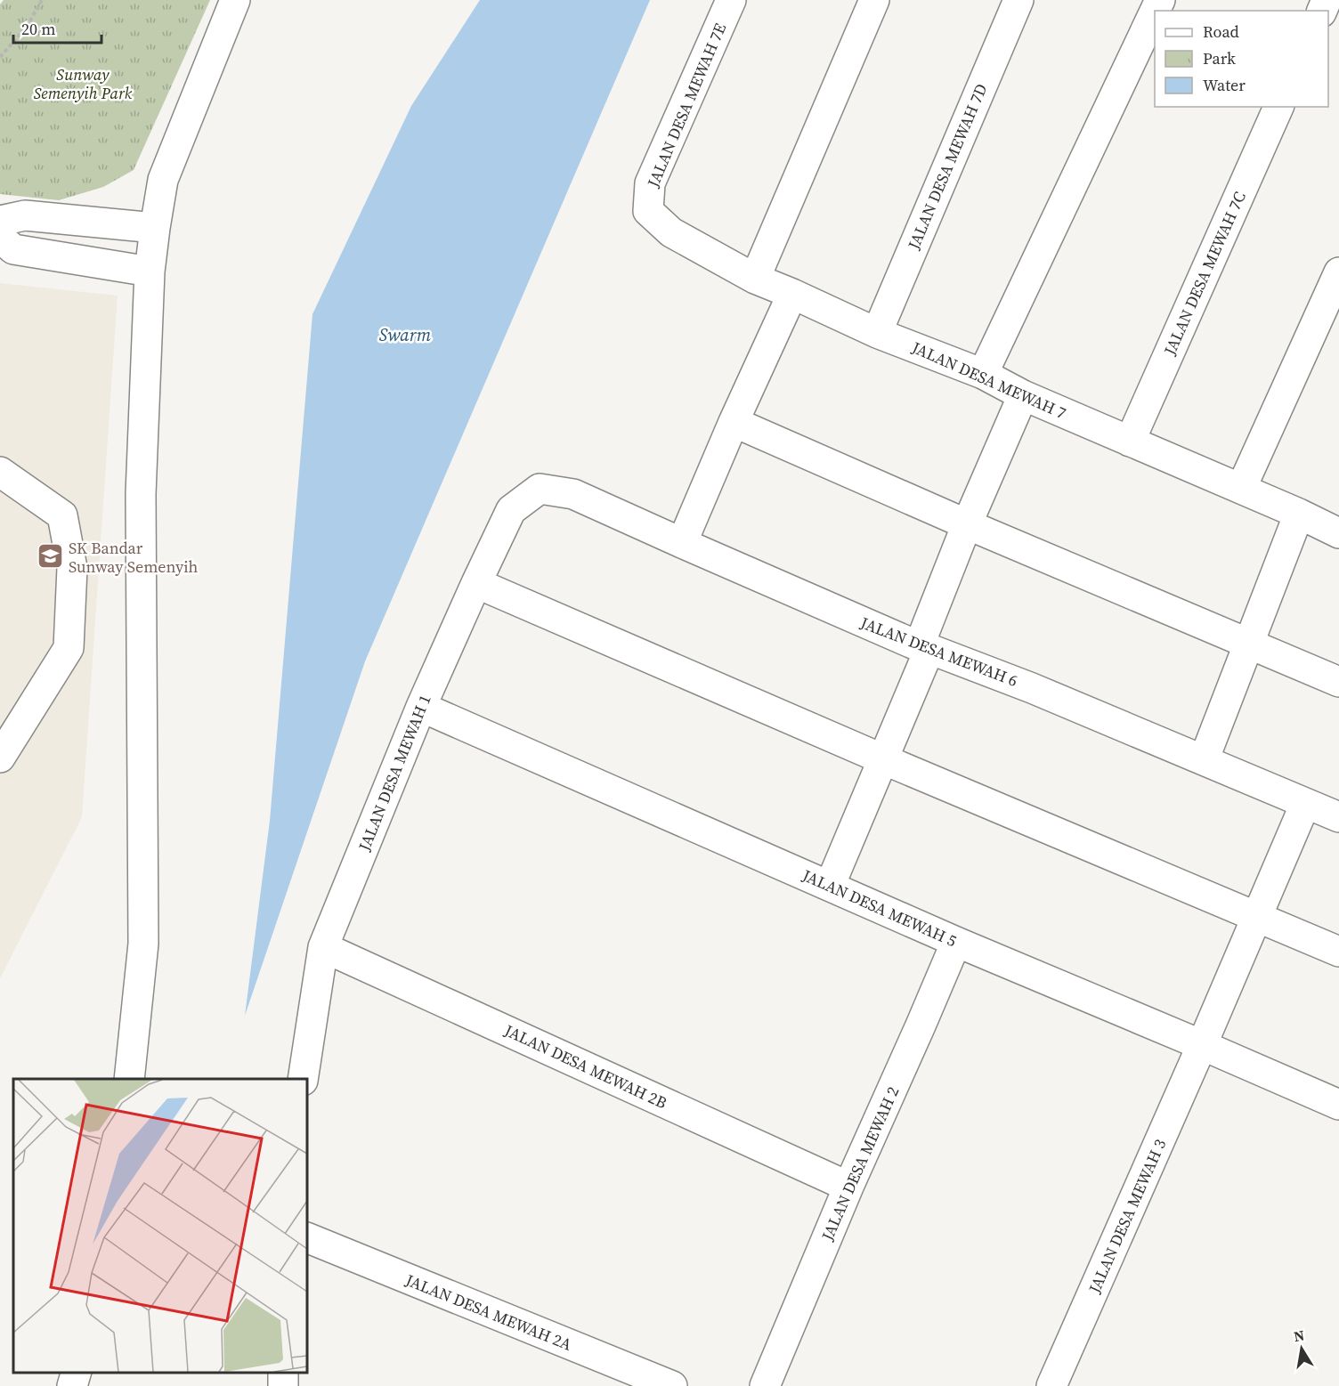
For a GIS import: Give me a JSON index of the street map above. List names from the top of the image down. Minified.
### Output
{"streets":{"street":["JALAN DESA MEWAH 7E","JALAN DESA MEWAH 7D","JALAN DESA MEWAH 7C","JALAN DESA MEWAH 7","JALAN DESA MEWAH 6","JALAN DESA MEWAH 1","JALAN DESA MEWAH 5","JALAN DESA MEWAH 2B","JALAN DESA MEWAH 2","JALAN DESA MEWAH 3","JALAN DESA MEWAH 2A"]},"crossings":[["JALAN DESA MEWAH 7E","JALAN DESA MEWAH 7"],["JALAN DESA MEWAH 7D","JALAN DESA MEWAH 7"],["JALAN DESA MEWAH 7C","JALAN DESA MEWAH 7"],["JALAN DESA MEWAH 6","JALAN DESA MEWAH 1"],["JALAN DESA MEWAH 6","JALAN DESA MEWAH 3"],["JALAN DESA MEWAH 1","JALAN DESA MEWAH 5"],["JALAN DESA MEWAH 1","JALAN DESA MEWAH 2B"],["JALAN DESA MEWAH 5","JALAN DESA MEWAH 2"],["JALAN DESA MEWAH 5","JALAN DESA MEWAH 3"],["JALAN DESA MEWAH 2B","JALAN DESA MEWAH 2"]],"water":["Swarm"],"parks":["Sunway Semenyih Park"],"places":{"school or university":["SK Bandar Sunway Semenyih"]},"legend":["Road","Park","Water"],"scale_bar":"20 m","north":"top"}
